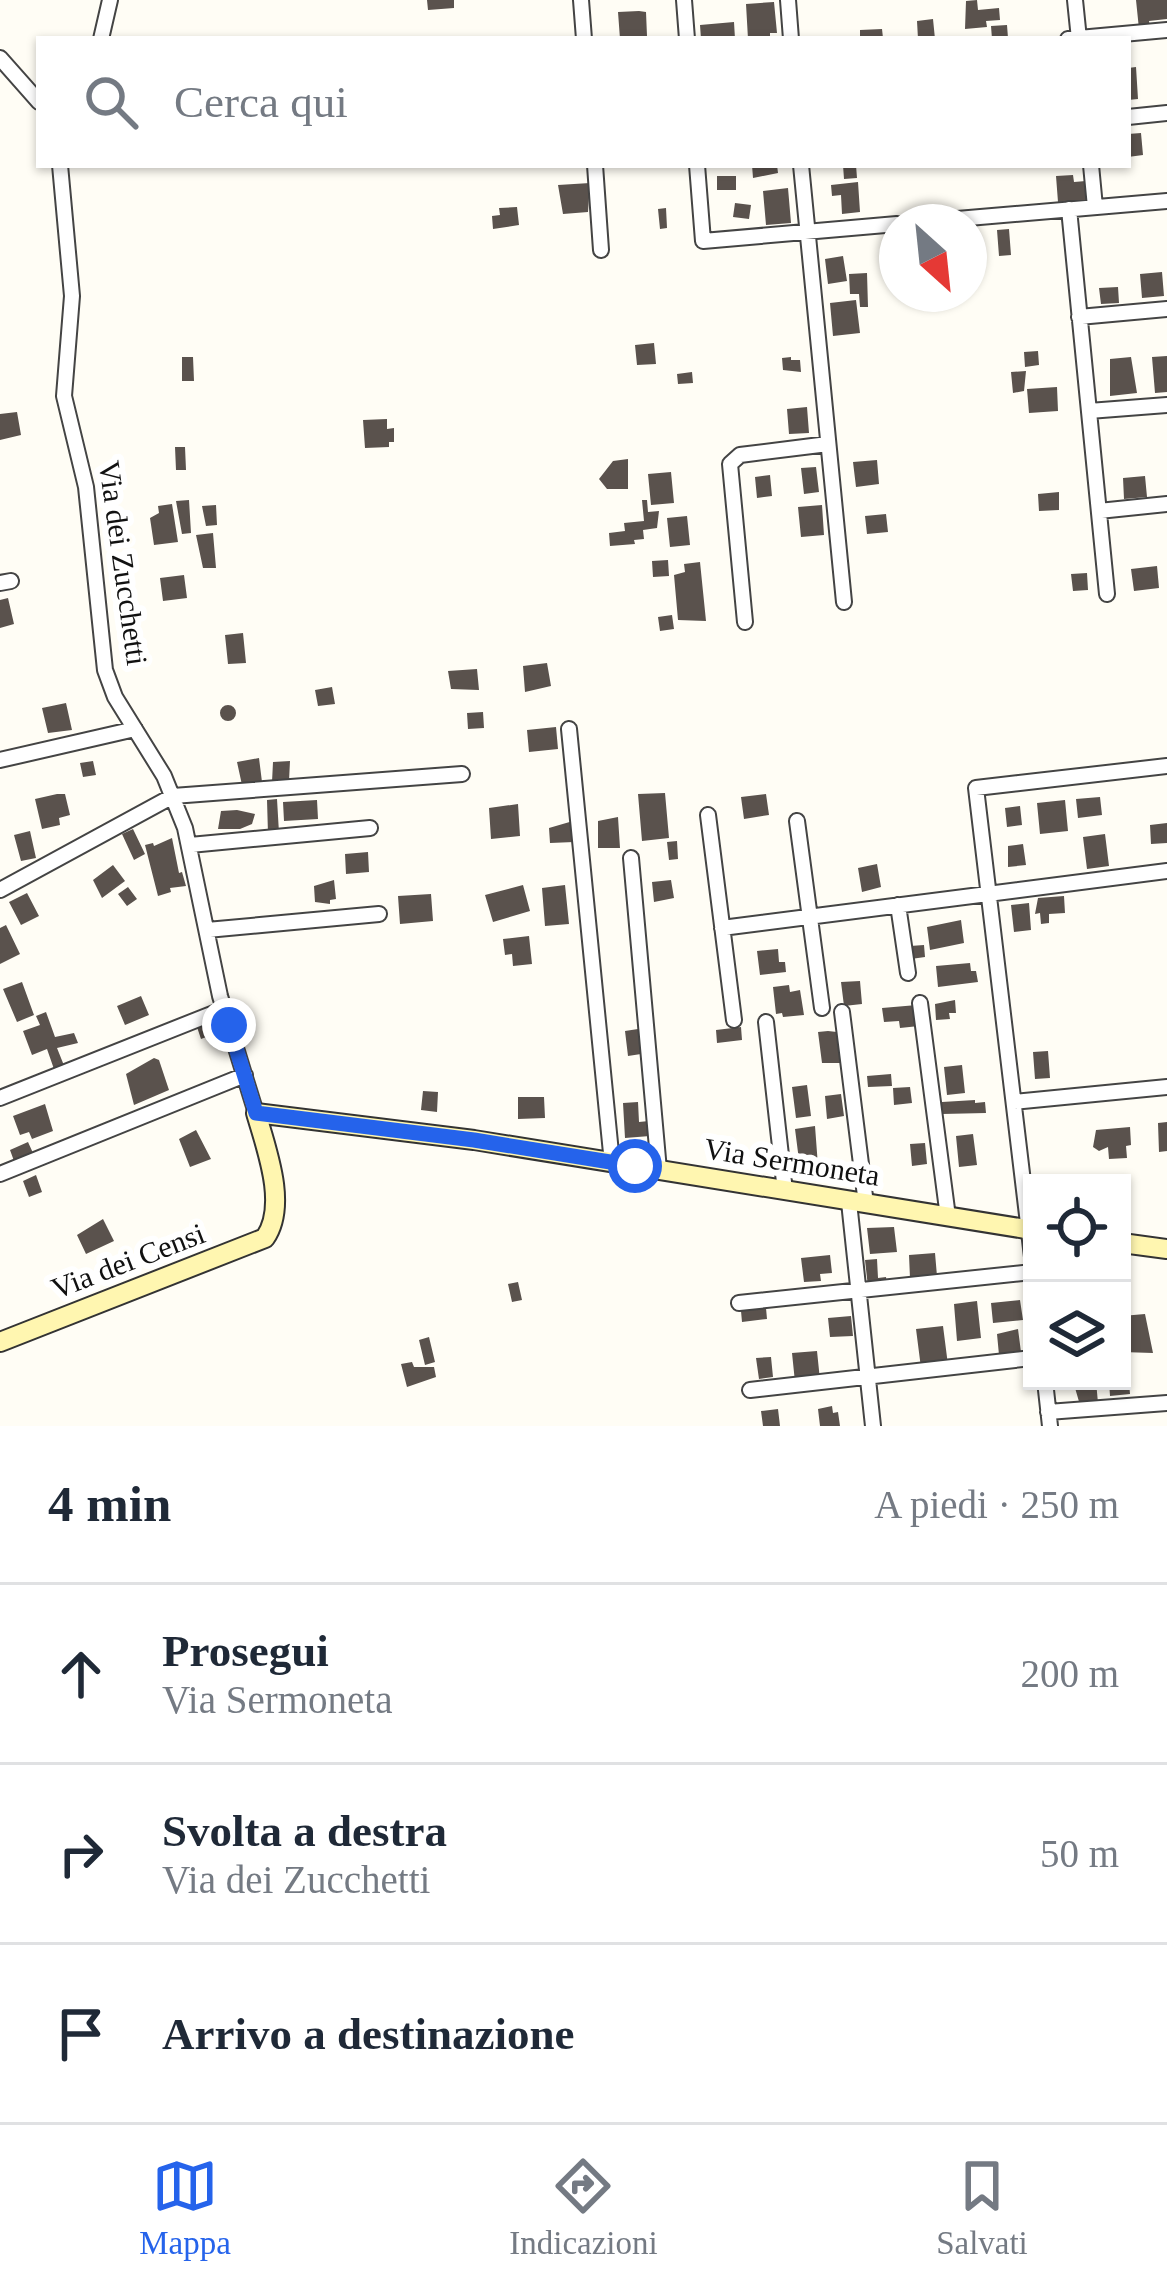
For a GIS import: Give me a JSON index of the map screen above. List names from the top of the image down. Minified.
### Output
{"streets":{"street":["Via dei Zucchetti","Via Sermoneta","Via dei Censi"]},"crossings":[["Via dei Zucchetti","Via Sermoneta"],["Via dei Zucchetti","Via dei Censi"]],"north":"bottom right","page":{"search":"Cerca qui","heading":["4 min","A piedi · 250 m"],"list":[["Prosegui","Via Sermoneta","200 m"],["Svolta a destra","Via dei Zucchetti","50 m"],"Arrivo a destinazione"],"nav":["Mappa","Indicazioni","Salvati"]}}
